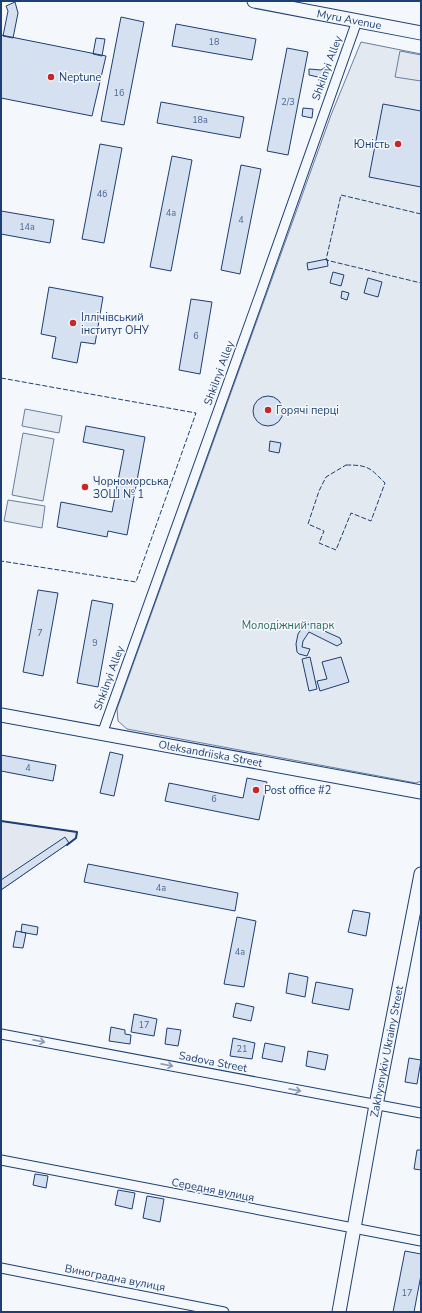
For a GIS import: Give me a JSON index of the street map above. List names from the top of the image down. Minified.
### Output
{"streets":{"main road":["Myru Avenue","Oleksandriiska Street","Zakhysnykiv Ukrainy Street"],"street":["Shkilnyi Alley","Sadova Street","Середня вулиця","Виноградна вулиця"]},"crossings":[["Myru Avenue","Shkilnyi Alley"],["Shkilnyi Alley","Oleksandriiska Street"],["Zakhysnykiv Ukrainy Street","Sadova Street"],["Zakhysnykiv Ukrainy Street","Середня вулиця"]],"one_way":["Sadova Street"],"parks":["Молодіжний парк"],"places":["Neptune","Юність","Іллічівський інститут ОНУ","Горячі перці","Чорноморська ЗОШ № 1","Post office #2"],"house_numbers":["18","16","2/3","18а","4б","4а","4","14а","6","7","9","4","6","4а","4а","17","21","17"]}
